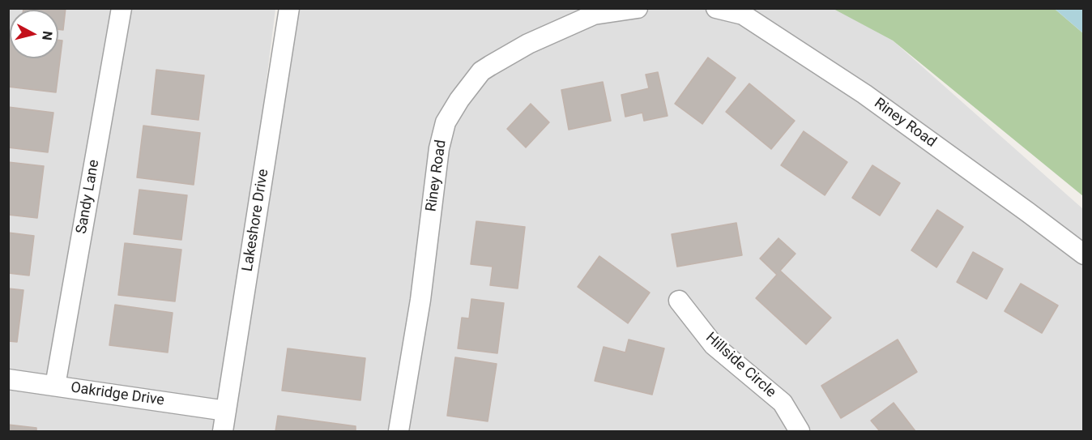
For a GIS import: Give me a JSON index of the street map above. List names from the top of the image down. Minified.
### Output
{"streets":{"street":["Riney Road","Sandy Lane","Lakeshore Drive","Hillside Circle","Oakridge Drive"]},"crossings":[["Sandy Lane","Oakridge Drive"],["Lakeshore Drive","Oakridge Drive"]],"north":"right"}
